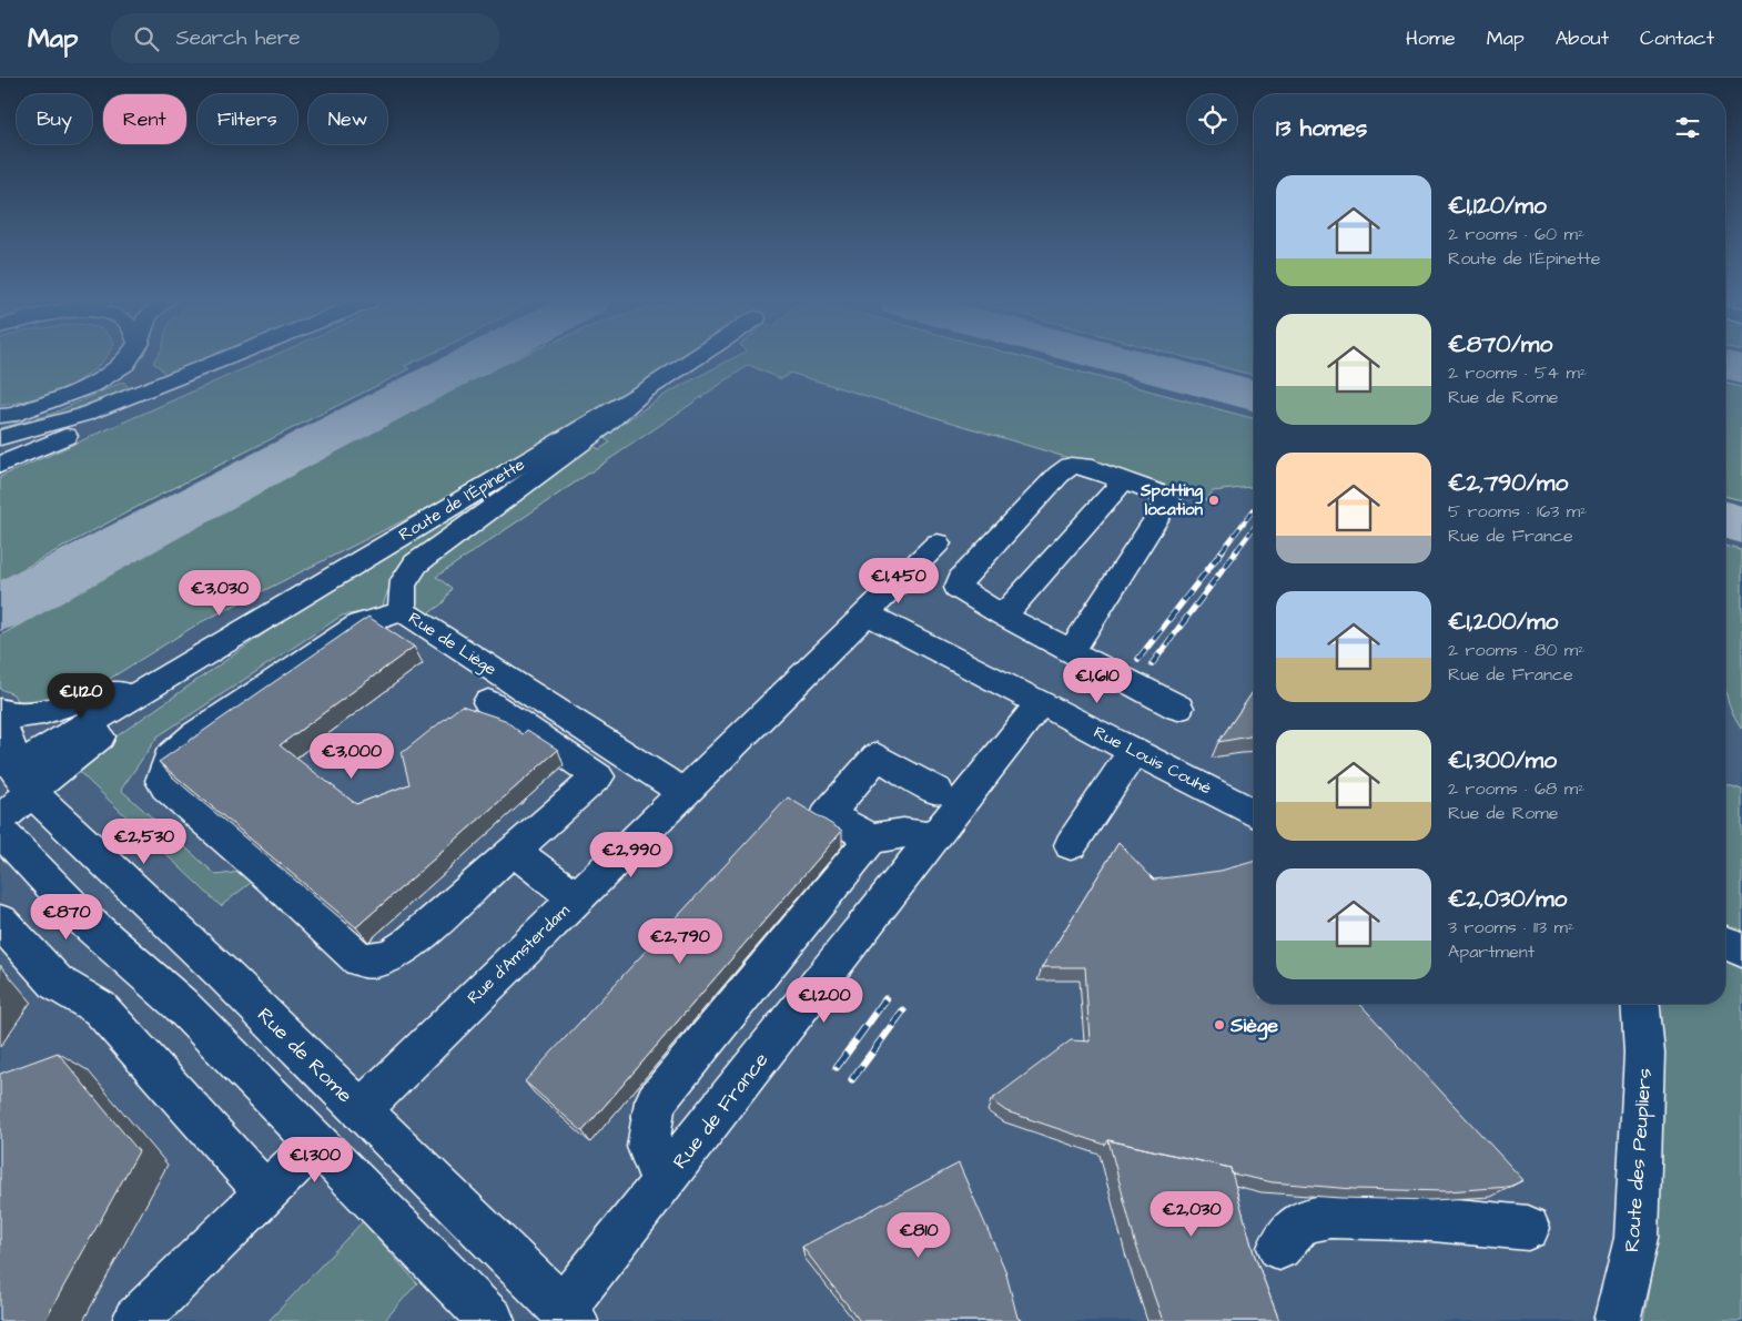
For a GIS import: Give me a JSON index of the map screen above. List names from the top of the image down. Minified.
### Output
{"streets":{"main road":["Route de l'Épinette","Rue de Liège","Rue Louis Couhé","Rue d'Amsterdam","Rue de Rome","Rue de France","Route des Peupliers"]},"crossings":[["Route de l'Épinette","Rue de Liège"],["Route de l'Épinette","Rue de Rome"],["Rue de Liège","Rue d'Amsterdam"],["Rue Louis Couhé","Rue d'Amsterdam"],["Rue Louis Couhé","Rue de France"],["Rue d'Amsterdam","Rue de Rome"],["Rue de Rome","Rue de France"]],"places":["Spotting location","Siège"],"page":{"header":"Map","search":"Search here","nav":["Home","Map","About","Contact"],"chip":["Buy","Rent","Filters","New"],"heading":"13 homes","list":[{"name":"€1,120/mo","note":"2 rooms · 60 m² · Route de l'Épinette"},{"name":"€870/mo","note":"2 rooms · 54 m² · Rue de Rome"},{"name":"€2,790/mo","note":"5 rooms · 163 m² · Rue de France"},{"name":"€1,200/mo","note":"2 rooms · 80 m² · Rue de France"},{"name":"€1,300/mo","note":"2 rooms · 68 m² · Rue de Rome"},{"name":"€2,030/mo","note":"3 rooms · 113 m² · Apartment"}],"price":["€1,450","€3,030","€1,610","€1,120","€3,000","€2,530","€2,990","€870","€2,790","€1,200","€1,300","€2,030","€810"]}}
